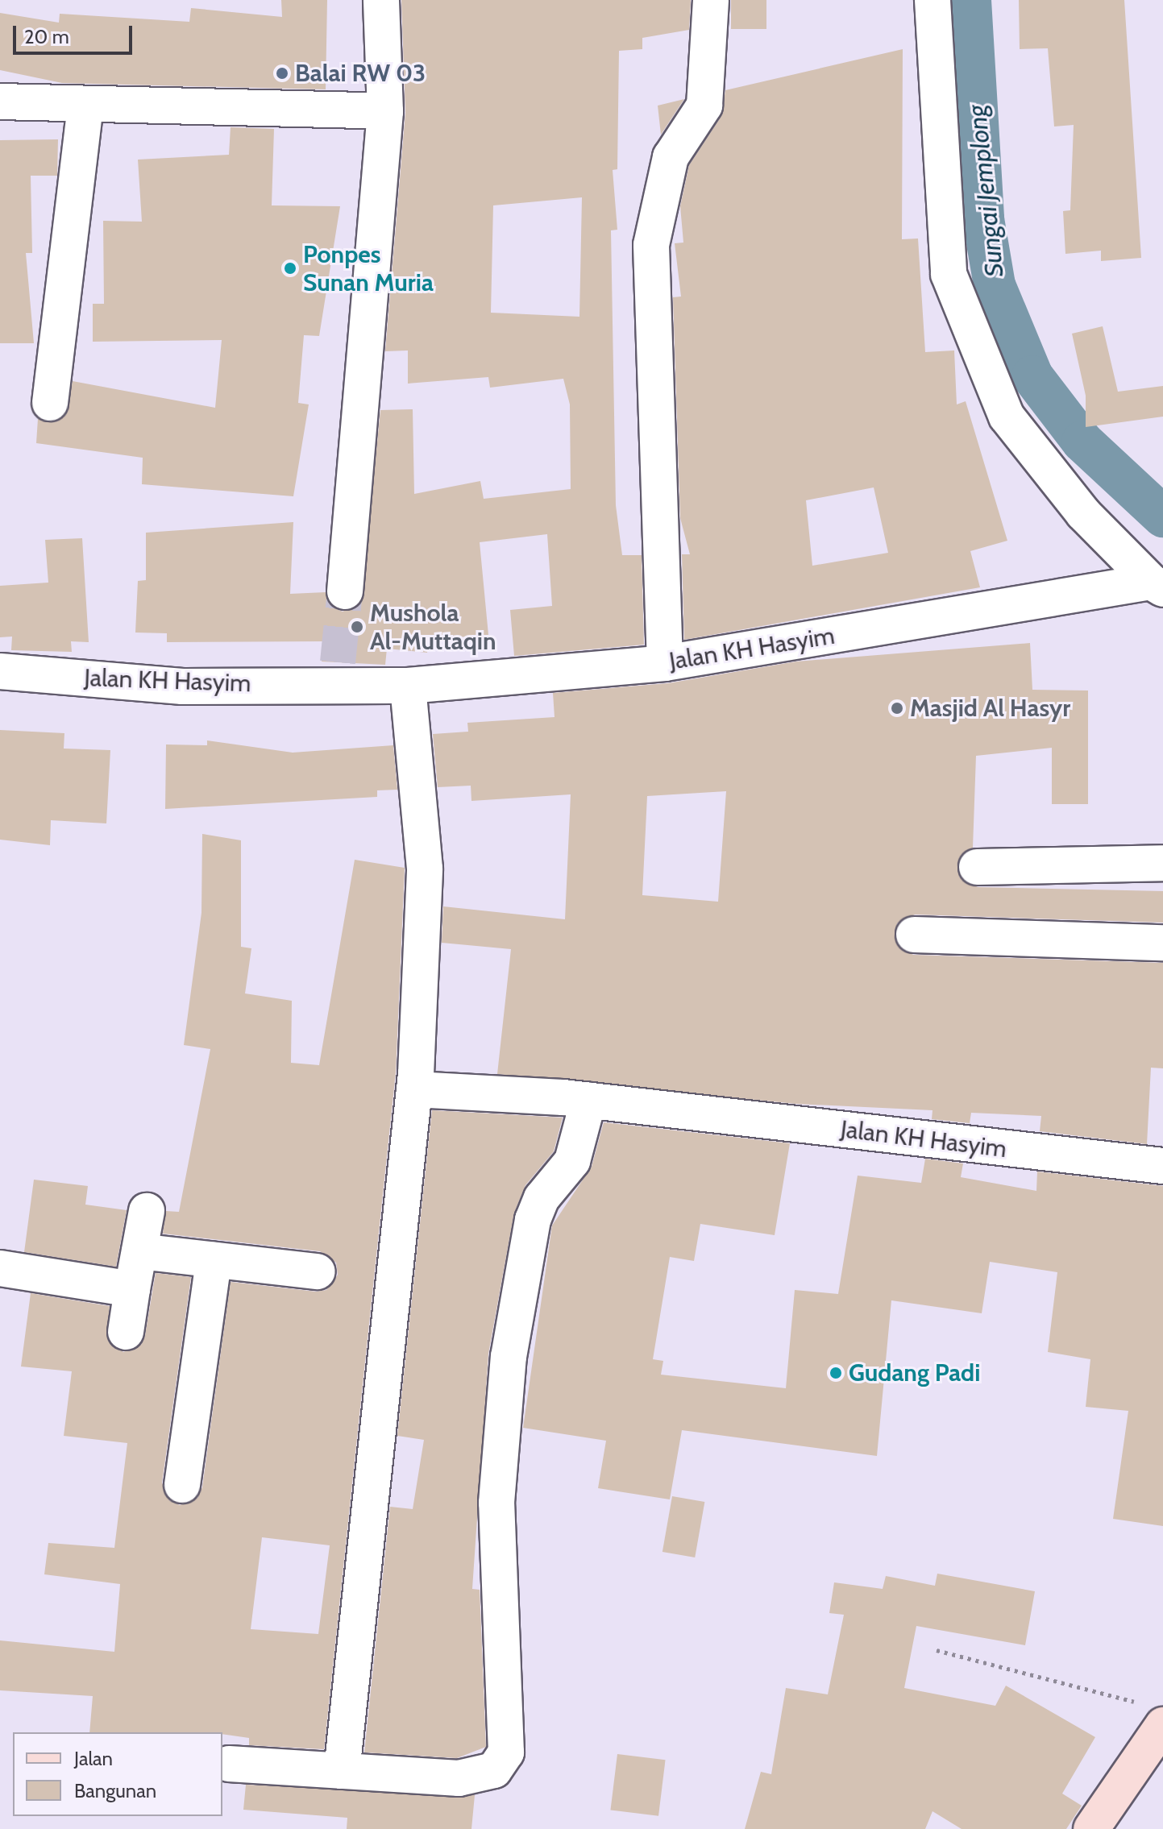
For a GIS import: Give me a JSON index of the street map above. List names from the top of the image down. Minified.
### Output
{"streets":{"street":["Jalan KH Hasyim"]},"water":["Sungai Jemplong"],"places":["Balai RW 03","Ponpes Sunan Muria","Mushola Al-Muttaqin","Masjid Al Hasyr","Gudang Padi"],"legend":["Jalan","Bangunan"],"scale_bar":"20 m"}
